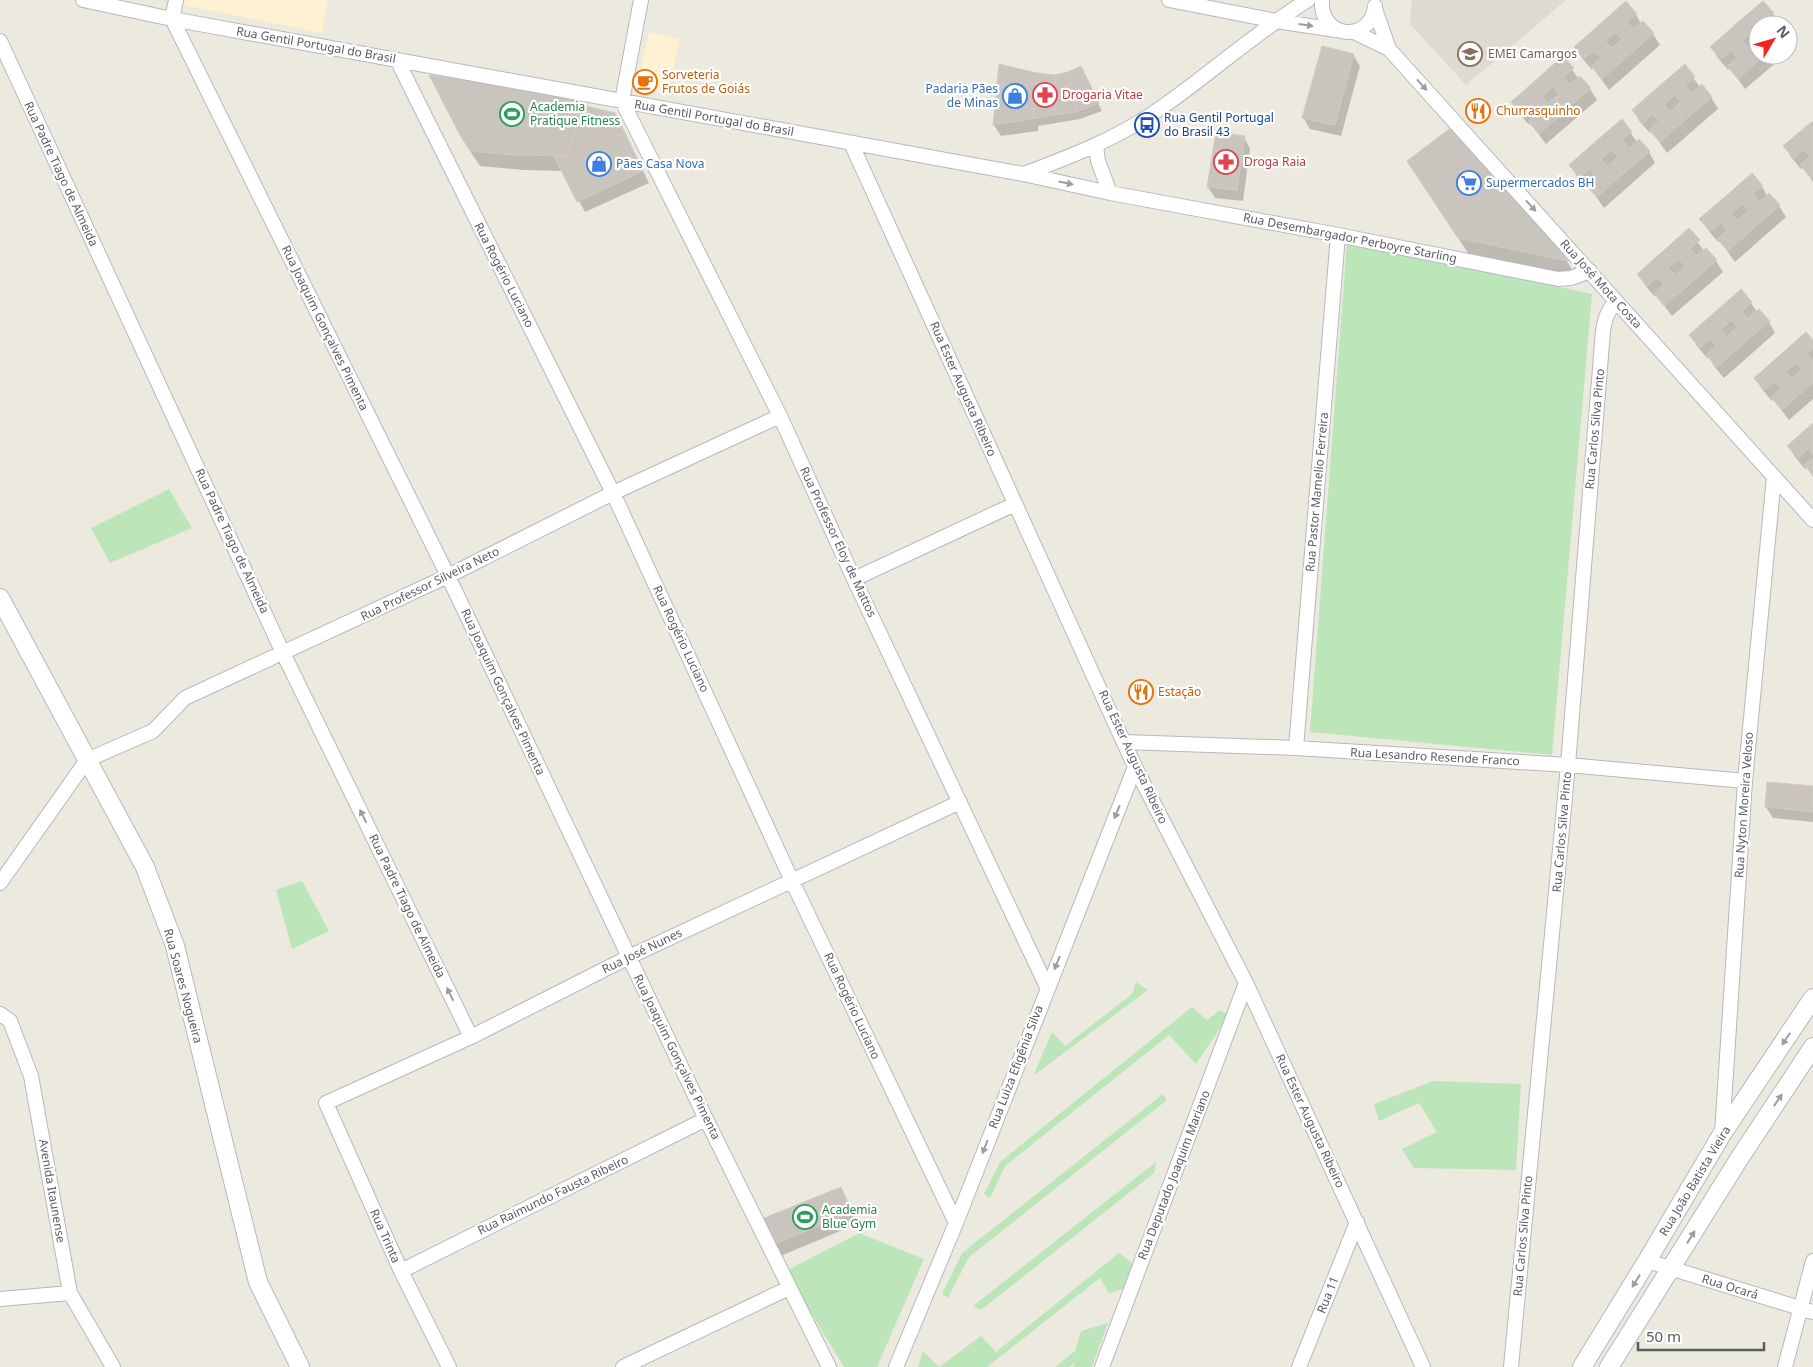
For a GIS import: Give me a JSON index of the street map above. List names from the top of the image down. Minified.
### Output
{"streets":{"street":["Rua Gentil Portugal do Brasil","Rua Padre Tiago de Almeida","Rua Desembargador Perboyre Starling","Rua Rogério Luciano","Rua José Mota Costa","Rua Joaquim Gonçalves Pimenta","Rua Ester Augusta Ribeiro","Rua Carlos Silva Pinto","Rua Pastor Mamelio Ferreira","Rua Professor Eloy de Mattos","Rua Professor Silveira Neto","Rua Lesandro Resende Franco","Rua Nyton Moreira Veloso","Rua José Nunes","Rua Soares Nogueira","Rua Luiza Efigênia Silva","Rua Deputado Joaquim Mariano","Rua João Batista Vieira","Avenida Itaunense","Rua Raimundo Fausta Ribeiro","Rua Trinta","Rua Ocará","Rua 11"]},"crossings":[["Rua Gentil Portugal do Brasil","Rua Desembargador Perboyre Starling"],["Rua Gentil Portugal do Brasil","Rua Rogério Luciano"],["Rua Gentil Portugal do Brasil","Rua Joaquim Gonçalves Pimenta"],["Rua Gentil Portugal do Brasil","Rua Ester Augusta Ribeiro"],["Rua Gentil Portugal do Brasil","Rua Professor Eloy de Mattos"],["Rua Padre Tiago de Almeida","Rua Professor Silveira Neto"],["Rua Padre Tiago de Almeida","Rua José Nunes"],["Rua Desembargador Perboyre Starling","Rua José Mota Costa"],["Rua Desembargador Perboyre Starling","Rua Pastor Mamelio Ferreira"],["Rua Rogério Luciano","Rua Professor Silveira Neto"],["Rua Rogério Luciano","Rua José Nunes"],["Rua Rogério Luciano","Rua Luiza Efigênia Silva"],["Rua José Mota Costa","Rua Carlos Silva Pinto"],["Rua José Mota Costa","Rua Nyton Moreira Veloso"],["Rua Joaquim Gonçalves Pimenta","Rua Professor Silveira Neto"],["Rua Joaquim Gonçalves Pimenta","Rua José Nunes"],["Rua Joaquim Gonçalves Pimenta","Rua Raimundo Fausta Ribeiro"],["Rua Ester Augusta Ribeiro","Rua Lesandro Resende Franco"],["Rua Ester Augusta Ribeiro","Rua Luiza Efigênia Silva"],["Rua Ester Augusta Ribeiro","Rua Deputado Joaquim Mariano"],["Rua Ester Augusta Ribeiro","Rua 11"],["Rua Carlos Silva Pinto","Rua Lesandro Resende Franco"],["Rua Pastor Mamelio Ferreira","Rua Lesandro Resende Franco"],["Rua Professor Eloy de Mattos","Rua Professor Silveira Neto"],["Rua Professor Eloy de Mattos","Rua José Nunes"],["Rua Professor Eloy de Mattos","Rua Luiza Efigênia Silva"],["Rua Professor Silveira Neto","Rua Soares Nogueira"],["Rua Lesandro Resende Franco","Rua Nyton Moreira Veloso"],["Rua Nyton Moreira Veloso","Rua João Batista Vieira"],["Rua José Nunes","Rua Trinta"],["Rua João Batista Vieira","Rua Ocará"],["Rua Raimundo Fausta Ribeiro","Rua Trinta"]],"one_way":["Rua Padre Tiago de Almeida","Rua José Mota Costa","Rua Luiza Efigênia Silva"],"places":{"school or university":["EMEI Camargos"],"cafe":["Sorveteria Frutos de Goiás"],"pharmacy":["Drogaria Vitae","Droga Raia"],"shop":["Padaria Pães de Minas","Pães Casa Nova"],"restaurant":["Churrasquinho","Estação"],"sports":["Academia Pratique Fitness","Academia Blue Gym"],"bus stop":["Rua Gentil Portugal do Brasil 43"],"supermarket":["Supermercados BH"]},"scale_bar":"50 m","north":"top right"}
